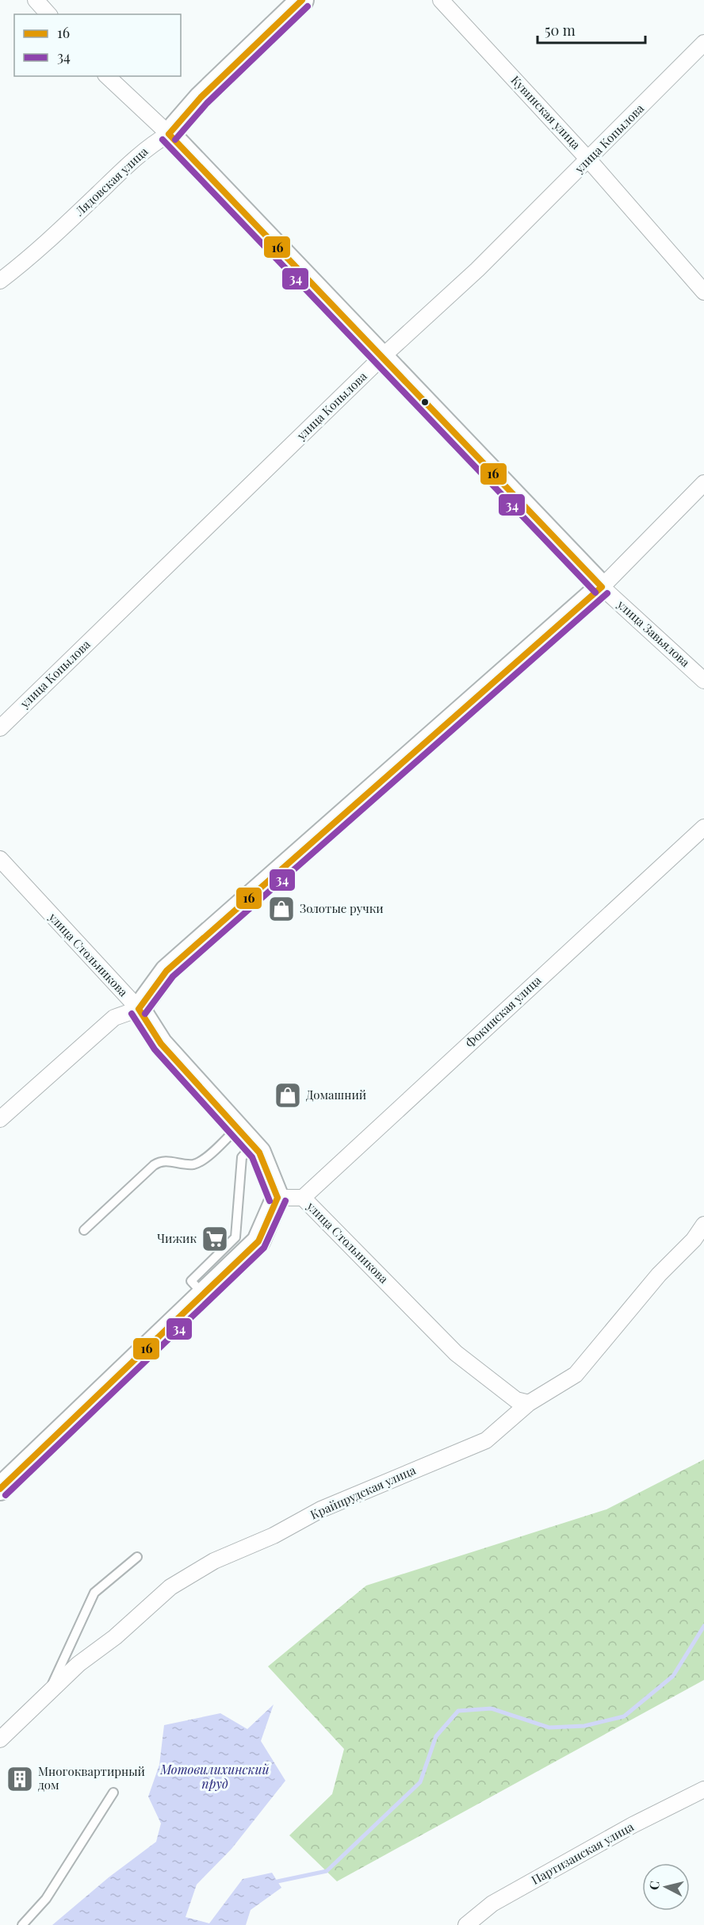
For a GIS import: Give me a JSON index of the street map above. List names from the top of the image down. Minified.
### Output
{"streets":{"main road":["Лядовская улица","улица Завьялова","улица Стольникова"],"street":["Кувинская улица","улица Копылова","Фокинская улица","Крайпрудская улица","Партизанская улица"]},"crossings":[["Кувинская улица","улица Копылова"],["улица Копылова","улица Завьялова"],["Лядовская улица","улица Завьялова"],["улица Стольникова","Фокинская улица"],["улица Стольникова","Крайпрудская улица"]],"water":["Мотовилихинский пруд"],"places":{"shop":["Золотые ручки","Домашний"],"supermarket":["Чижик"],"building":["Многоквартирный дом"]},"lines":["transit line 16","transit line 34"],"legend":["16","34"],"scale_bar":"50 m","north":"left"}
